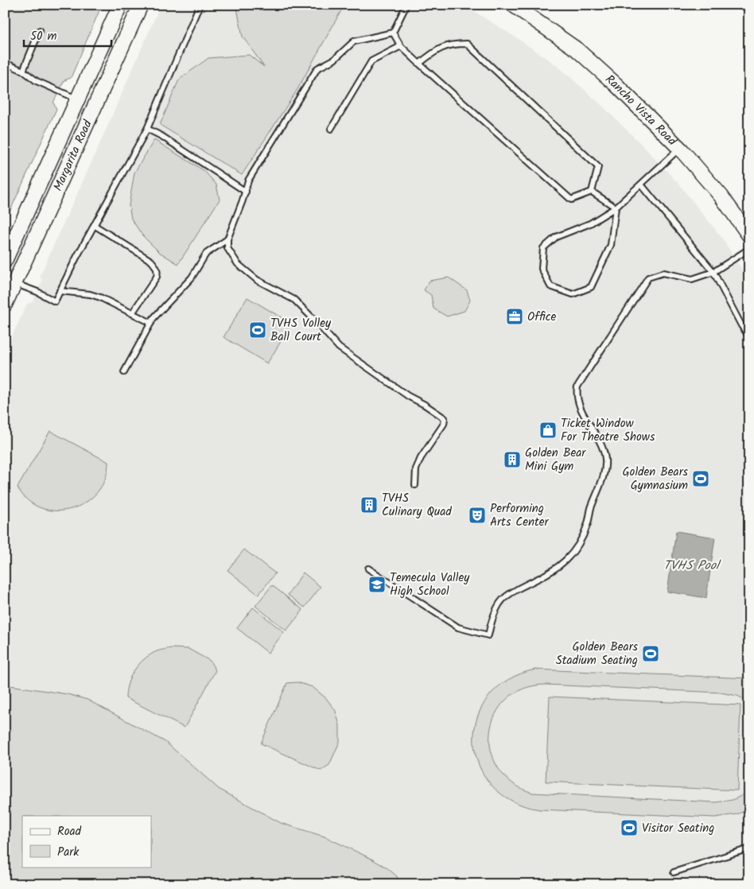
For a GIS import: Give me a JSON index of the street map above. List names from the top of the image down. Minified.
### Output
{"streets":{"main road":["Rancho Vista Road","Margarita Road"]},"water":["TVHS Pool"],"places":{"office":["Office"],"sports":["TVHS Volley Ball Court","Golden Bears Gymnasium","Golden Bears Stadium Seating","Visitor Seating"],"shop":["Ticket Window For Theatre Shows"],"building":["Golden Bear Mini Gym","TVHS Culinary Quad"],"theatre":["Performing Arts Center"],"school or university":["Temecula Valley High School"]},"legend":["Road","Park"],"scale_bar":"50 m"}
